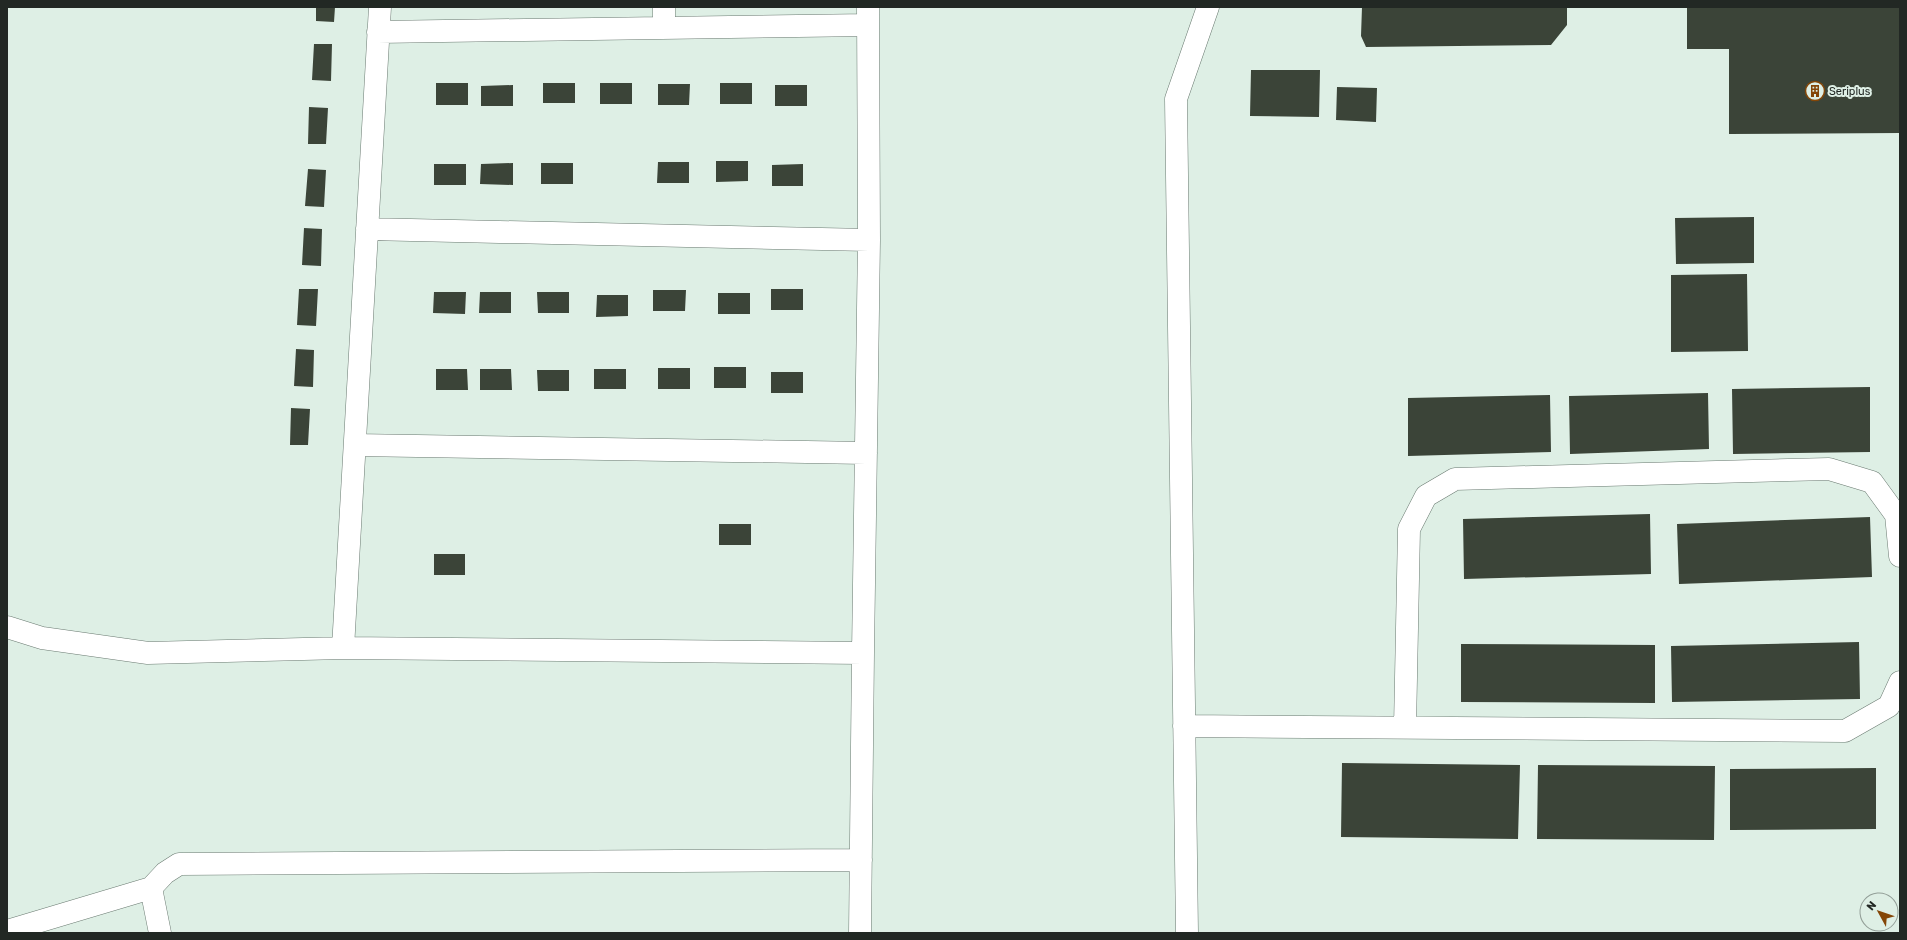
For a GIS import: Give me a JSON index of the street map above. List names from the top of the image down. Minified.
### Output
{"places":{"building":["Seriplus"]},"north":"top left"}
